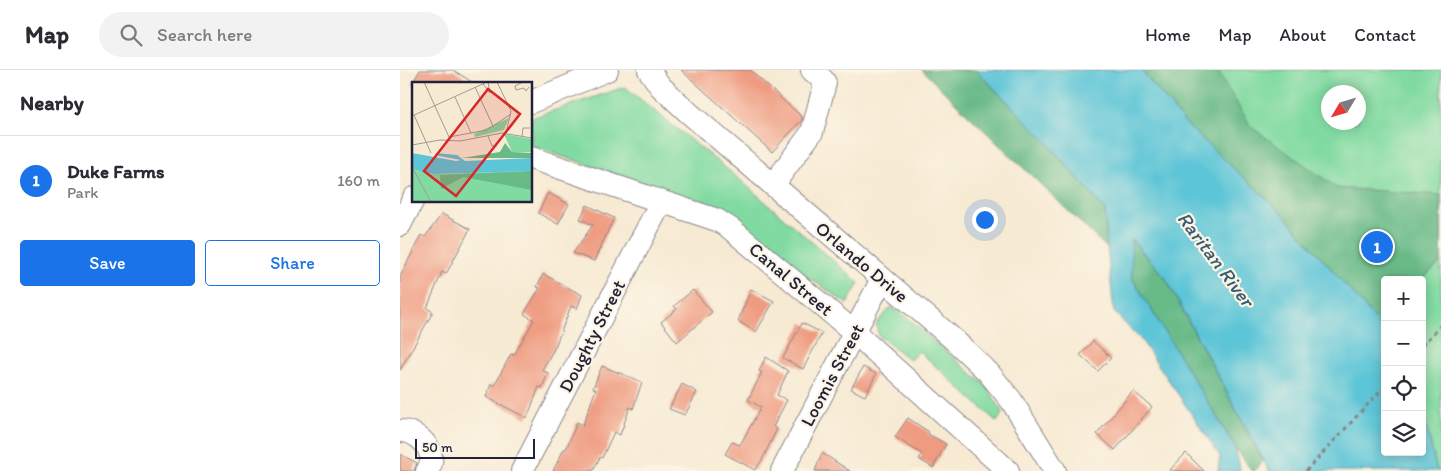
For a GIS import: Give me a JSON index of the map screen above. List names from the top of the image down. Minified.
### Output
{"streets":{"street":["Orlando Drive","Canal Street","Doughty Street","Loomis Street"]},"crossings":[["Orlando Drive","Loomis Street"],["Canal Street","Doughty Street"],["Canal Street","Loomis Street"]],"water":["Raritan River"],"scale_bar":"50 m","north":"bottom left","page":{"header":"Map","search":"Search here","nav":["Home","Map","About","Contact"],"heading":"Nearby","list":[{"mark":"1","name":"Duke Farms","note":"Park","value":"160 m"}],"buttons":["Save","Share"],"pins":"1","map_buttons":["+","−"],"scale":"50 m"}}
